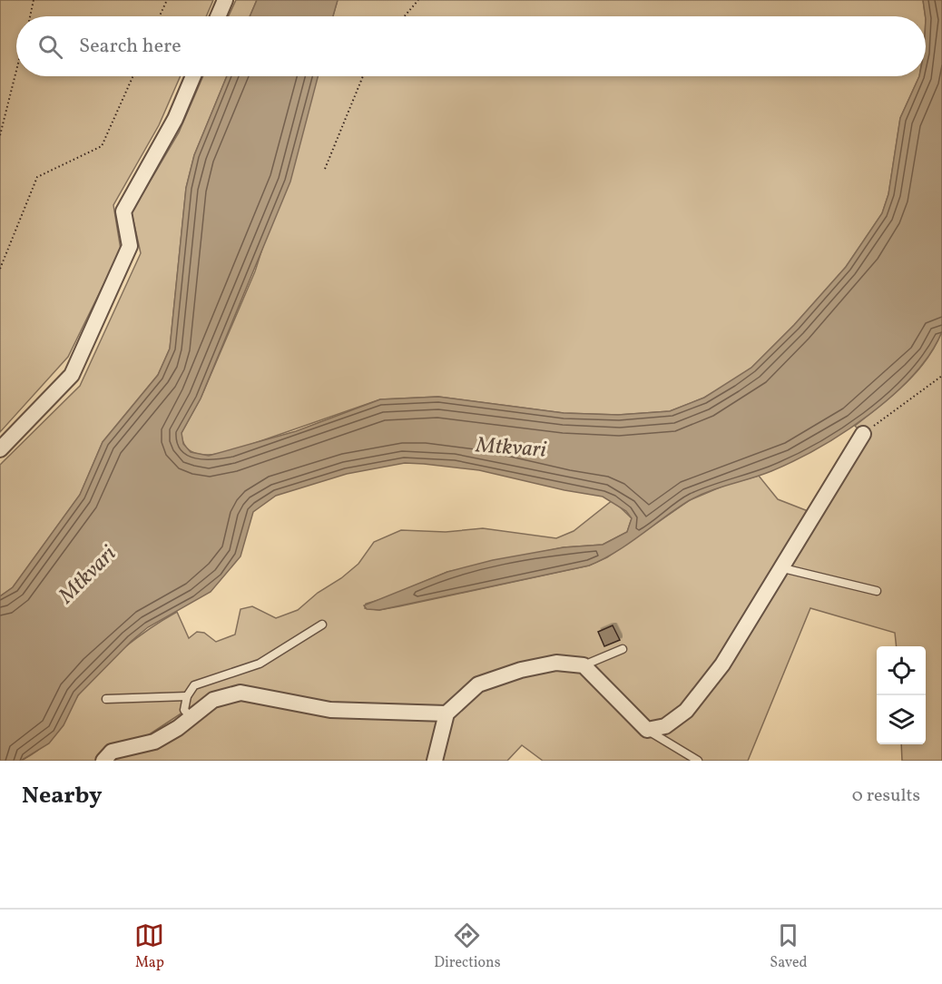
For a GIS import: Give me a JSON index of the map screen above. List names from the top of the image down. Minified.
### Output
{"water":["Mtkvari"],"page":{"search":"Search here","heading":["Nearby","0 results"],"nav":["Map","Directions","Saved"]}}
